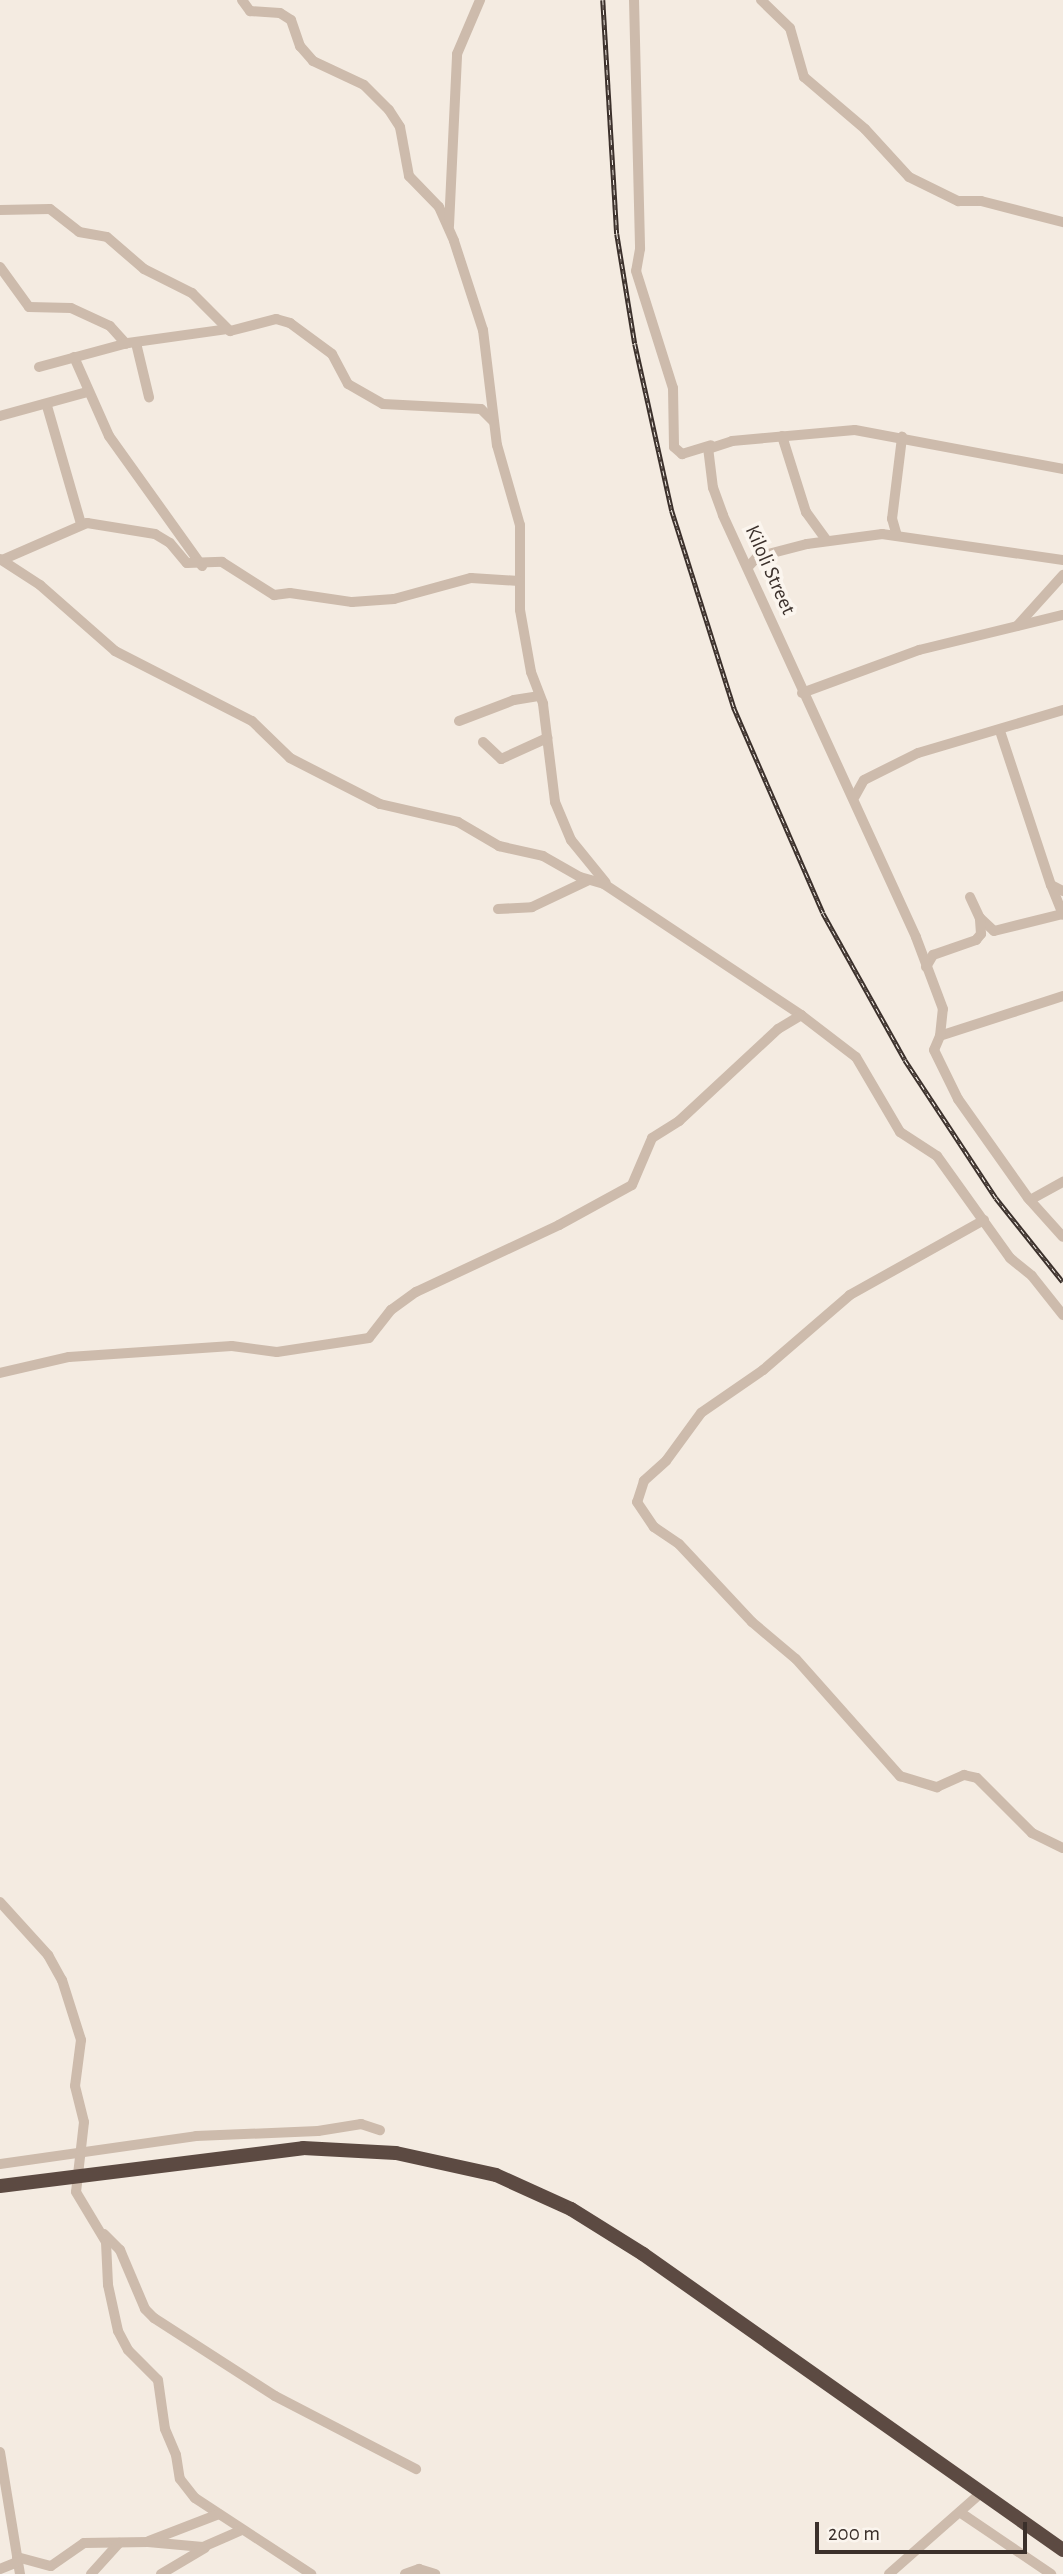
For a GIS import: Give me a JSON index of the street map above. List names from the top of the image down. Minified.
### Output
{"streets":{"street":["Kiloli Street"]},"scale_bar":"200 m"}
